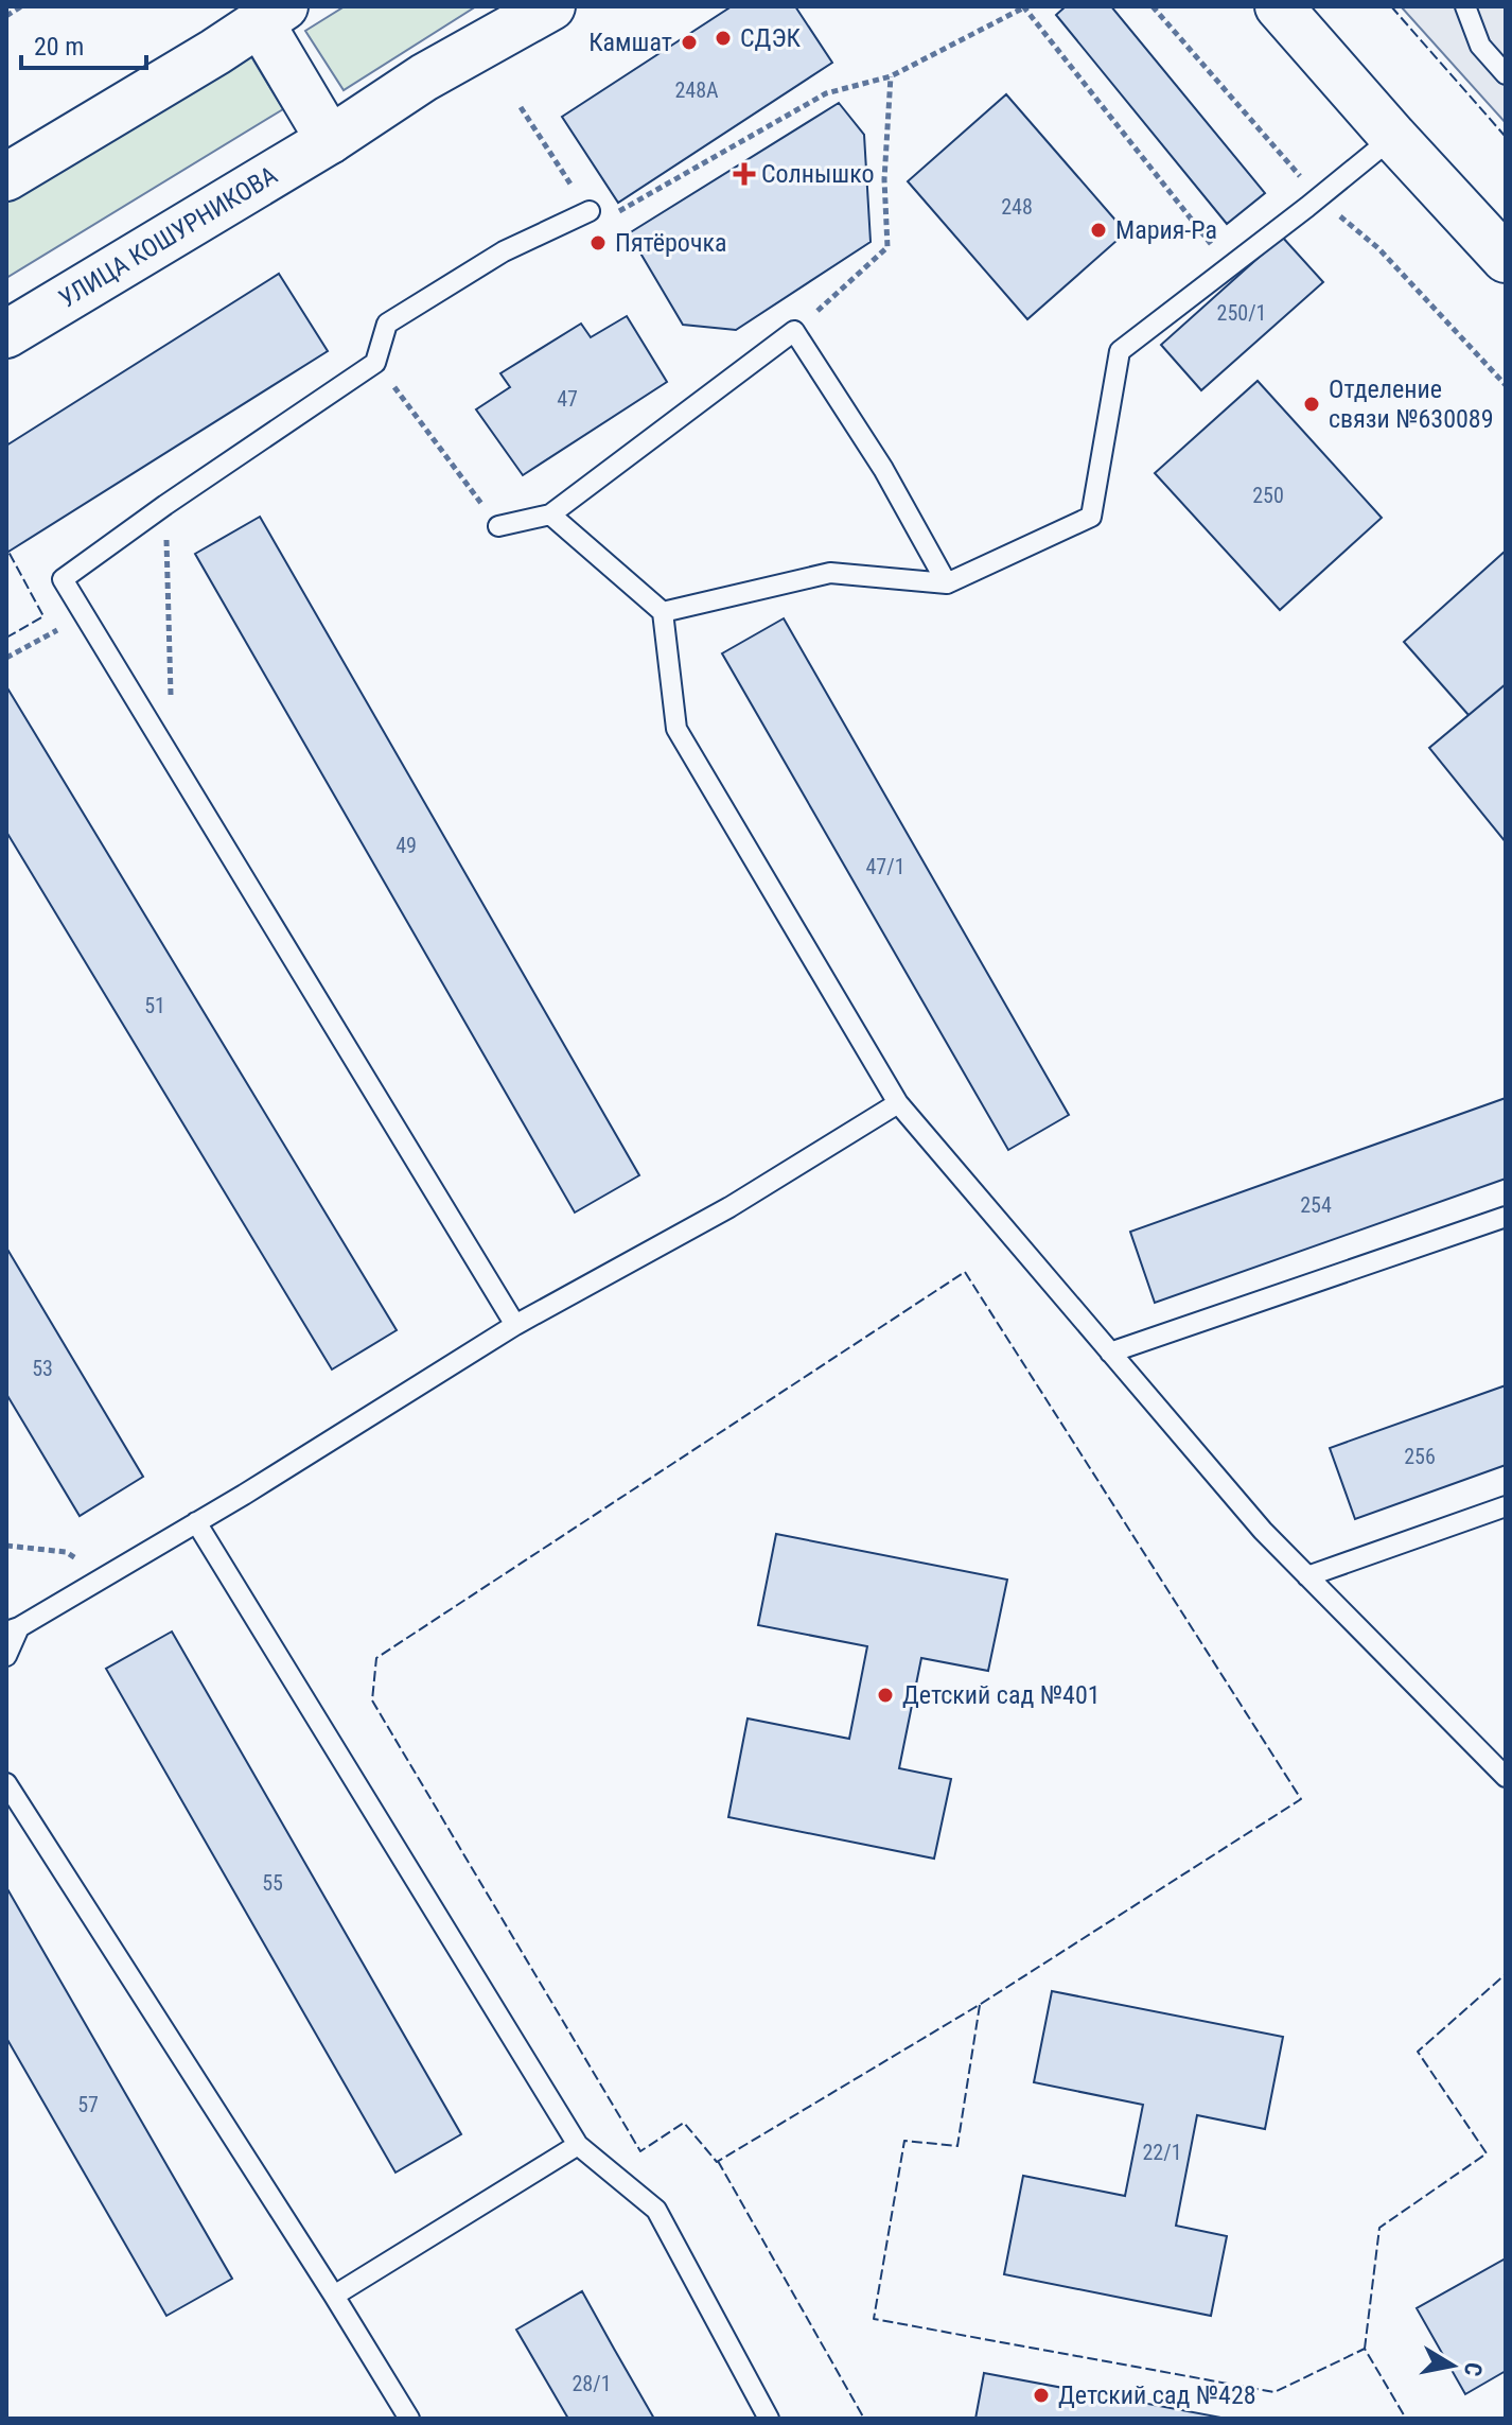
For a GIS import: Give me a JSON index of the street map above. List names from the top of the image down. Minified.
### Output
{"streets":{"main road":["УЛИЦА КОШУРНИКОВА"]},"places":{"other":["СДЭК","Камшат","Мария-Ра","Пятёрочка","Отделение связи №630089","Детский сад №401","Детский сад №428"],"health":["Солнышко"]},"house_numbers":["248А","248","250/1","47","250","49","47/1","51","254","53","256","55","57","22/1","28/1"],"scale_bar":"20 m","north":"right"}
